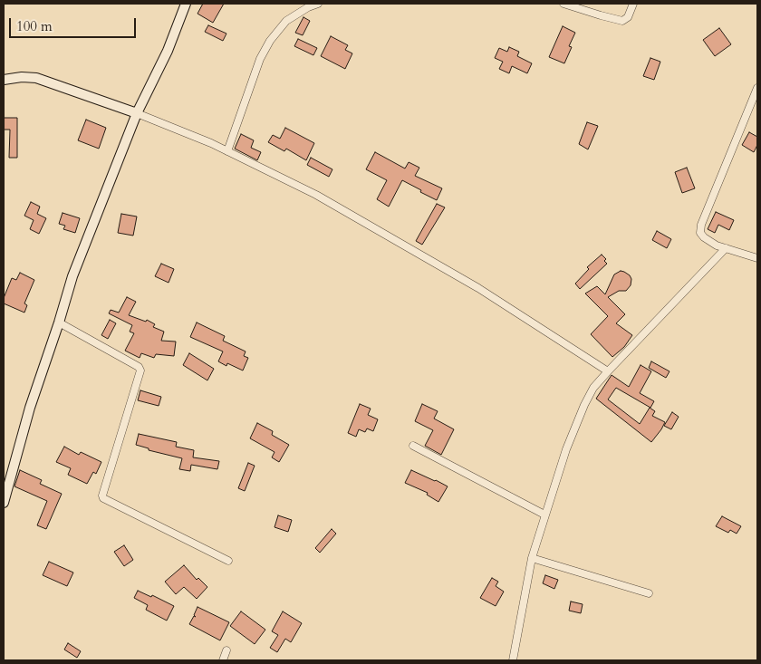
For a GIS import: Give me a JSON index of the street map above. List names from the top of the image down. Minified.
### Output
{"scale_bar":"100 m"}
